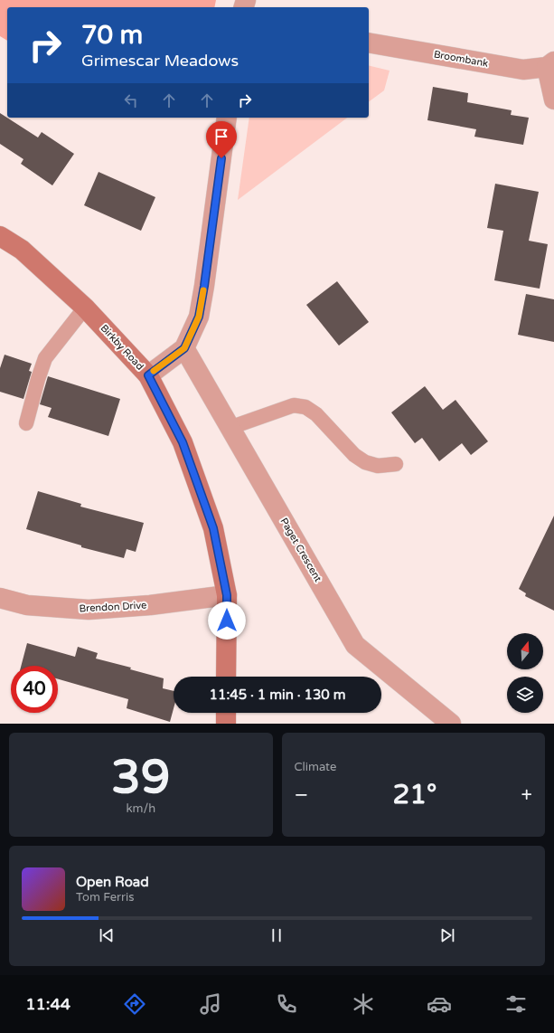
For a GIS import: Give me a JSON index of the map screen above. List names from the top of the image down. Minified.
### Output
{"streets":{"street":["Broombank","Birkby Road","Paget Crescent","Brendon Drive"]},"crossings":[["Birkby Road","Brendon Drive"]],"north":"top","page":{"turn":["70 m","Grimescar Meadows"],"limit":"40","trip":"11:45 · 1 min · 130 m","tile":[["39","km/h"],"Climate"],"heat":["−","21°","+"],"song":["Open Road","Tom Ferris"],"tabs":"11:44"}}
